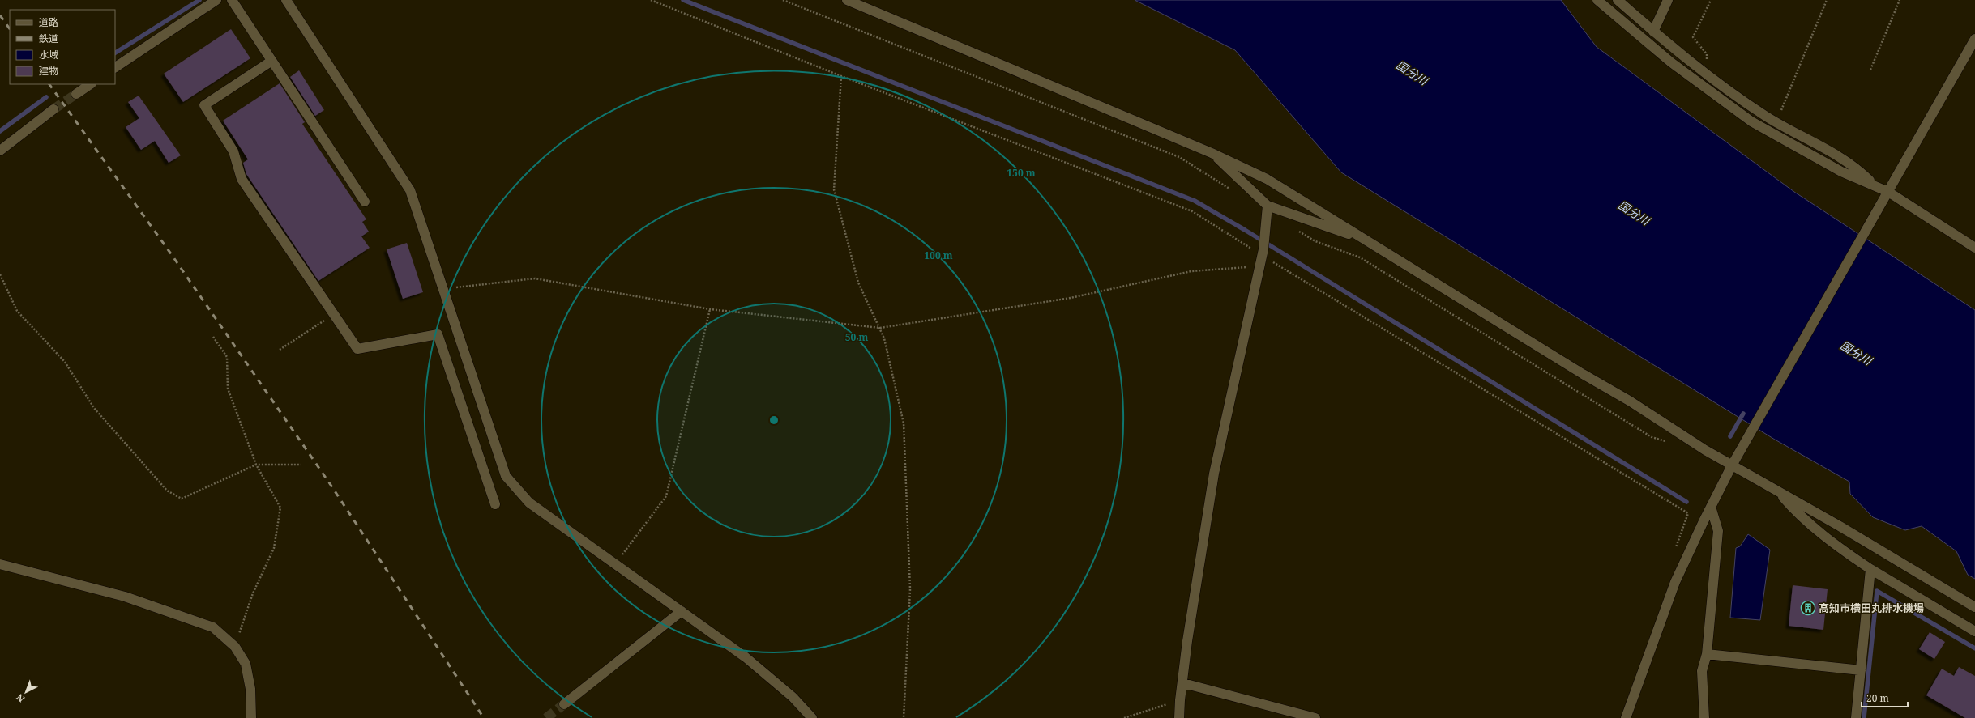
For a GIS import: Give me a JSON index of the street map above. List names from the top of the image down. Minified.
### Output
{"water":["国分川"],"places":{"building":["高知市横田丸排水機場"]},"legend":["道路","鉄道","水域","建物"],"scale_bar":"20 m","north":"bottom left","rings":["150 m","100 m","50 m"]}
